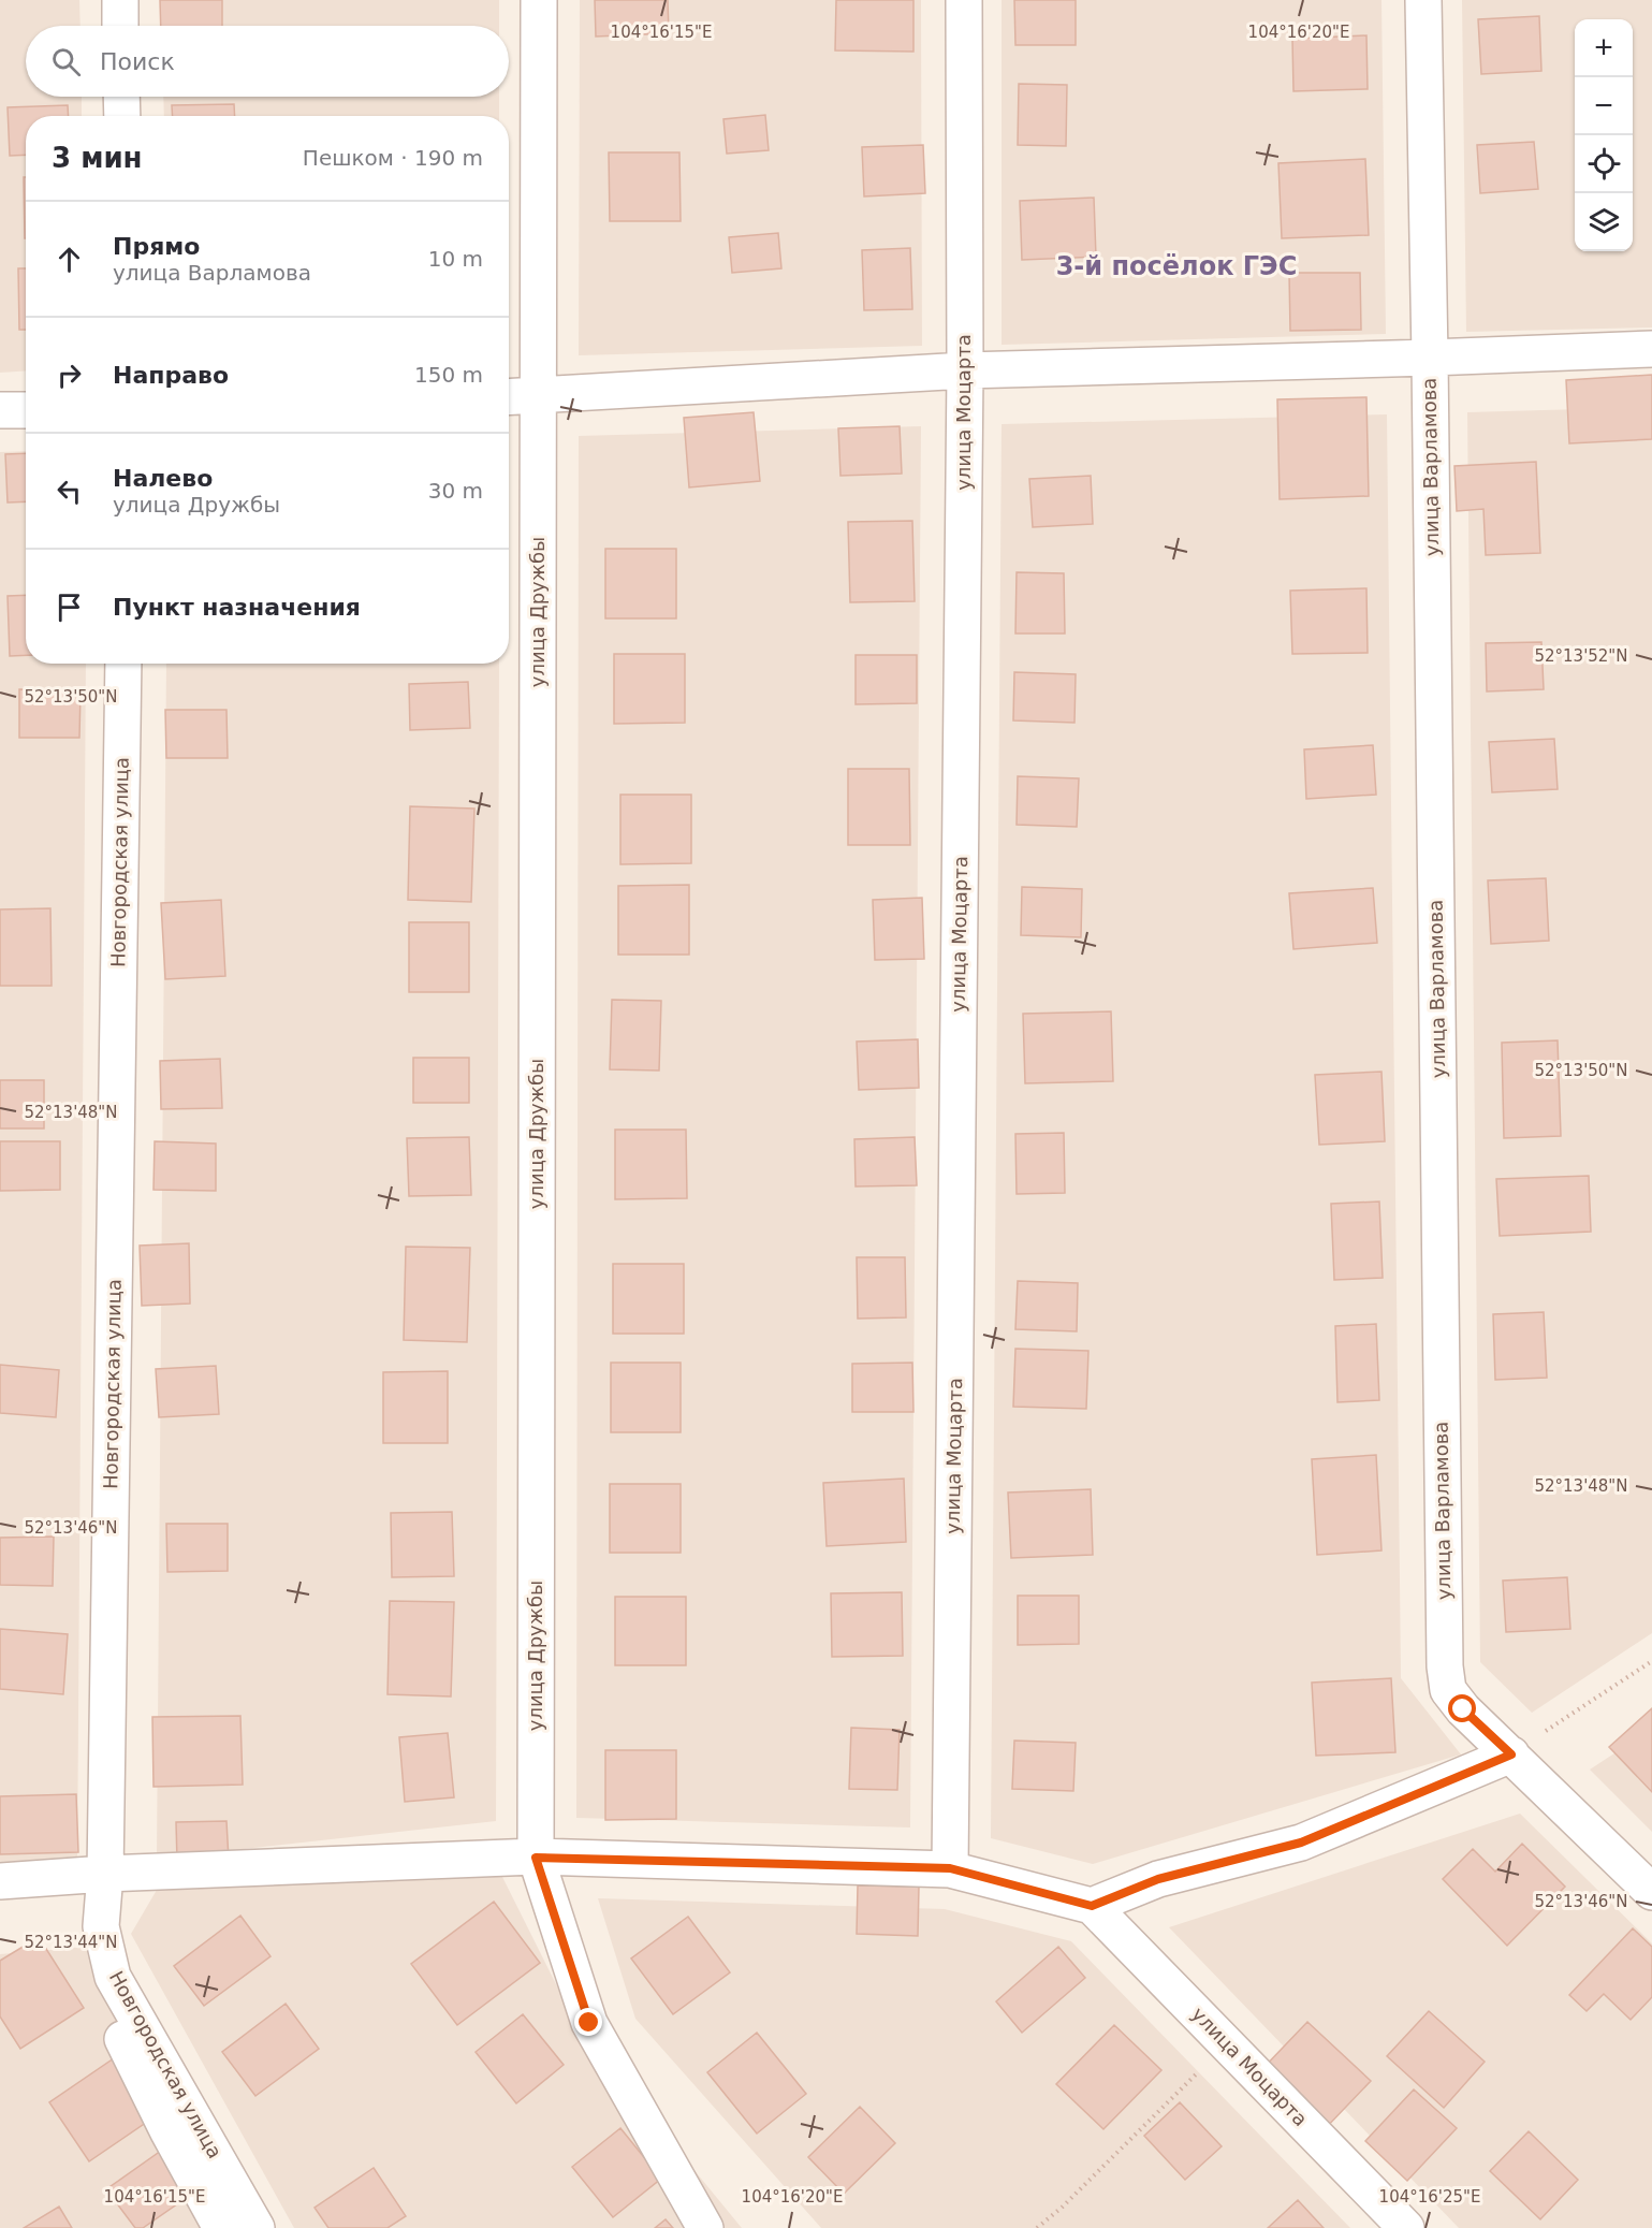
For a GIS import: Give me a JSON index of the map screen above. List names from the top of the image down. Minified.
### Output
{"streets":{"street":["улица Моцарта","улица Варламова","улица Дружбы","Новгородская улица"]},"districts":["3-й посёлок ГЭС"],"page":{"map_buttons":["+","−"],"search":"Поиск","heading":["3 мин","Пешком · 190 m"],"list":[["Прямо","улица Варламова","10 m"],["Направо","150 m"],["Налево","улица Дружбы","30 m"],"Пункт назначения"]},"coordinates":["104°16'15\"E","104°16'20\"E","52°13'52\"N","52°13'50\"N","52°13'48\"N","52°13'46\"N","52°13'44\"N","104°16'25\"E"]}
